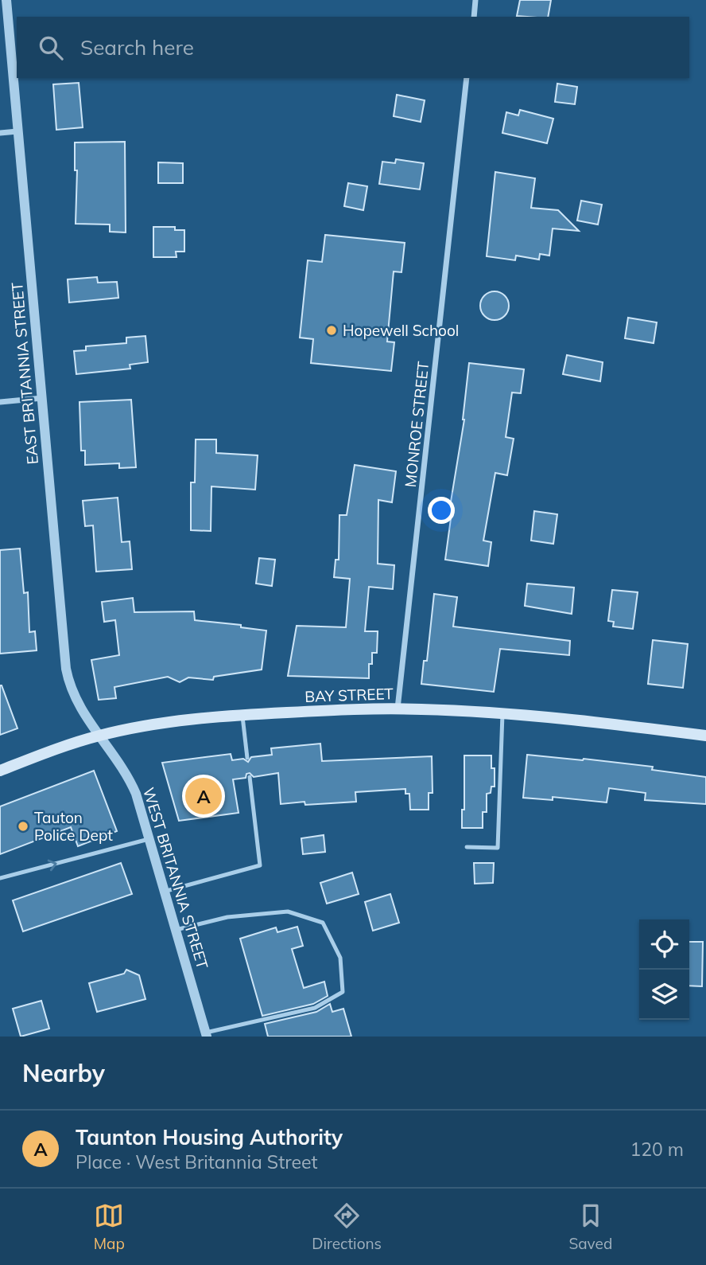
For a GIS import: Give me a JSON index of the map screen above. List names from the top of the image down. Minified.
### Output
{"streets":{"main road":["BAY STREET"],"street":["EAST BRITANNIA STREET","MONROE STREET","WEST BRITANNIA STREET"]},"crossings":[["EAST BRITANNIA STREET","BAY STREET"],["EAST BRITANNIA STREET","WEST BRITANNIA STREET"],["MONROE STREET","BAY STREET"],["BAY STREET","WEST BRITANNIA STREET"]],"places":["Hopewell School","Tauton Police Dept"],"page":{"search":"Search here","pins":"A","heading":"Nearby","list":[{"mark":"A","name":"Taunton Housing Authority","note":"Place · West Britannia Street","value":"120 m"}],"nav":["Map","Directions","Saved"]}}
